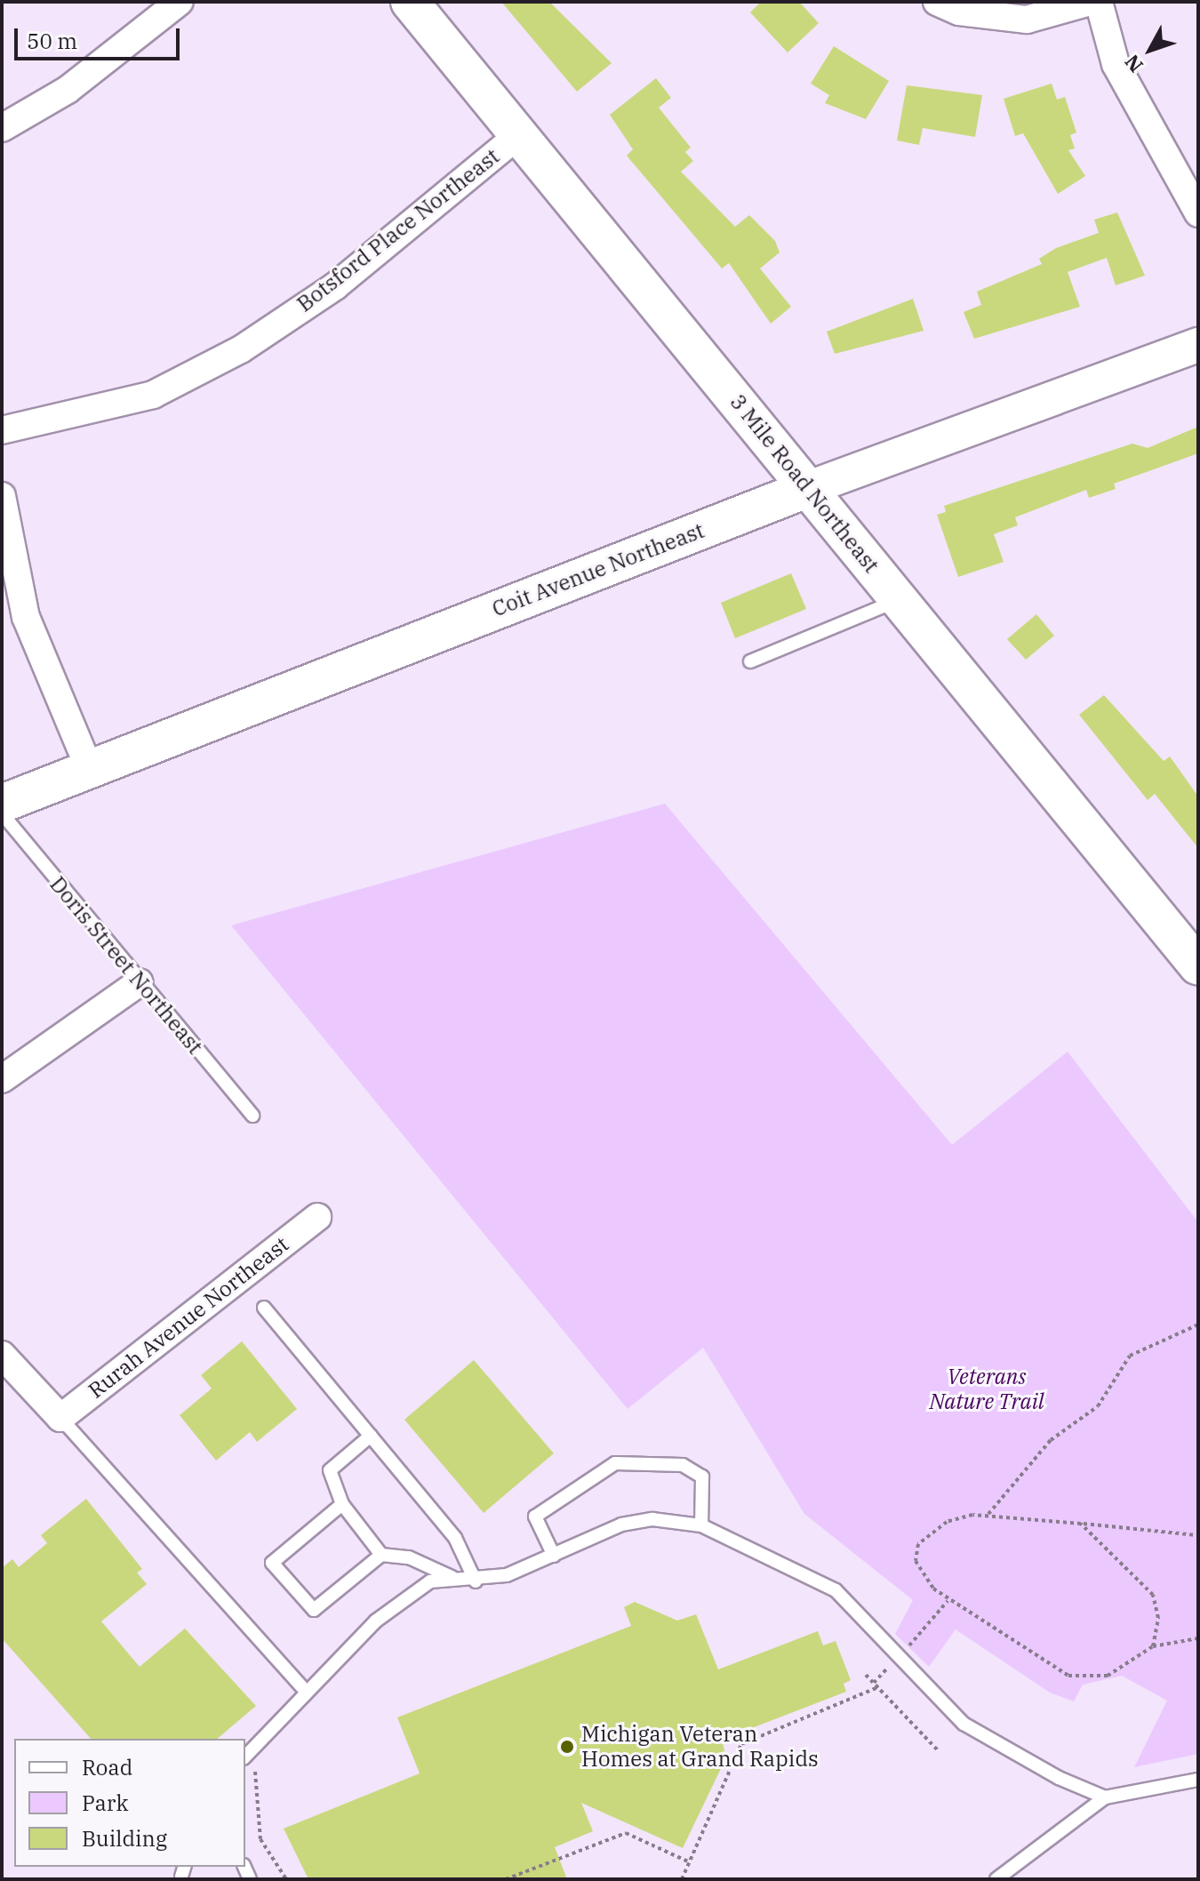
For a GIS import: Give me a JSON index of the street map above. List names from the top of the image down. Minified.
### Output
{"streets":{"main road":["3 Mile Road Northeast","Coit Avenue Northeast"],"street":["Botsford Place Northeast","Rurah Avenue Northeast"],"lane":["Doris Street Northeast"]},"crossings":[["Botsford Place Northeast","3 Mile Road Northeast"],["3 Mile Road Northeast","Coit Avenue Northeast"]],"parks":["Veterans Nature Trail"],"places":["Michigan Veteran Homes at Grand Rapids"],"legend":["Road","Park","Building"],"scale_bar":"50 m","north":"bottom left"}
